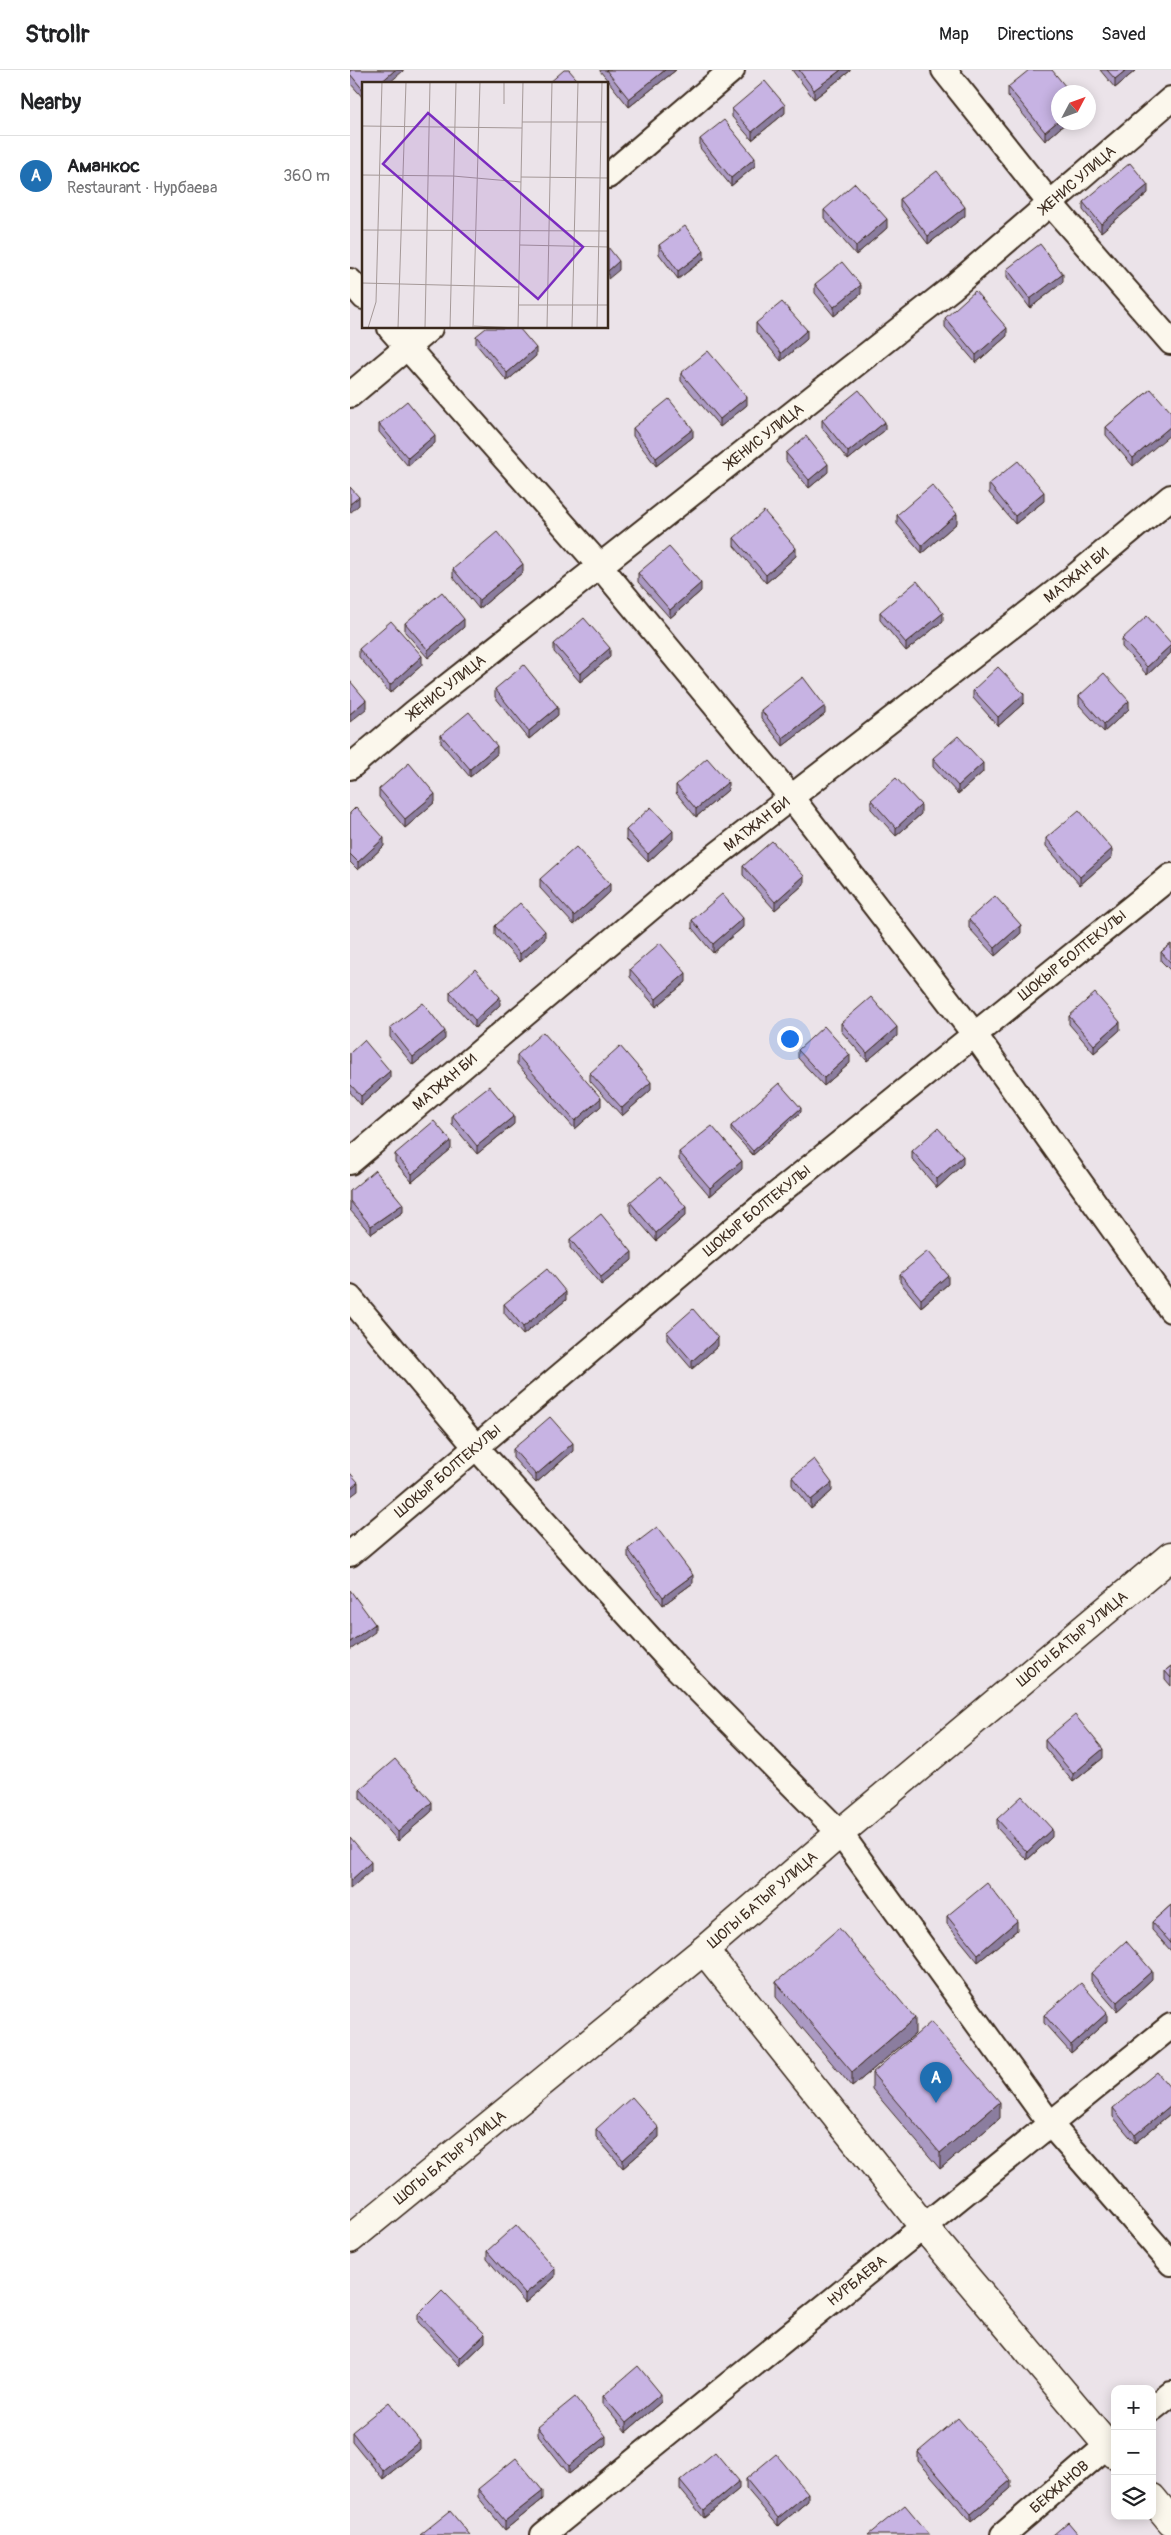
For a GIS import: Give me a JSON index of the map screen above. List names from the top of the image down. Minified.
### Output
{"streets":{"street":["ЖЕНИС УЛИЦА","МАТЖАН БИ","ШОКЫР БОЛТЕКУЛЫ","ШОГЫ БАТЫР УЛИЦА","НУРБАЕВА","БЕКЖАНОВ"]},"north":"top right","page":{"header":"Strollr","nav":["Map","Directions","Saved"],"heading":"Nearby","list":[{"mark":"A","name":"Аманкос","note":"Restaurant · Нурбаева","value":"360 m"}],"pins":"A","map_buttons":["+","−"]}}
